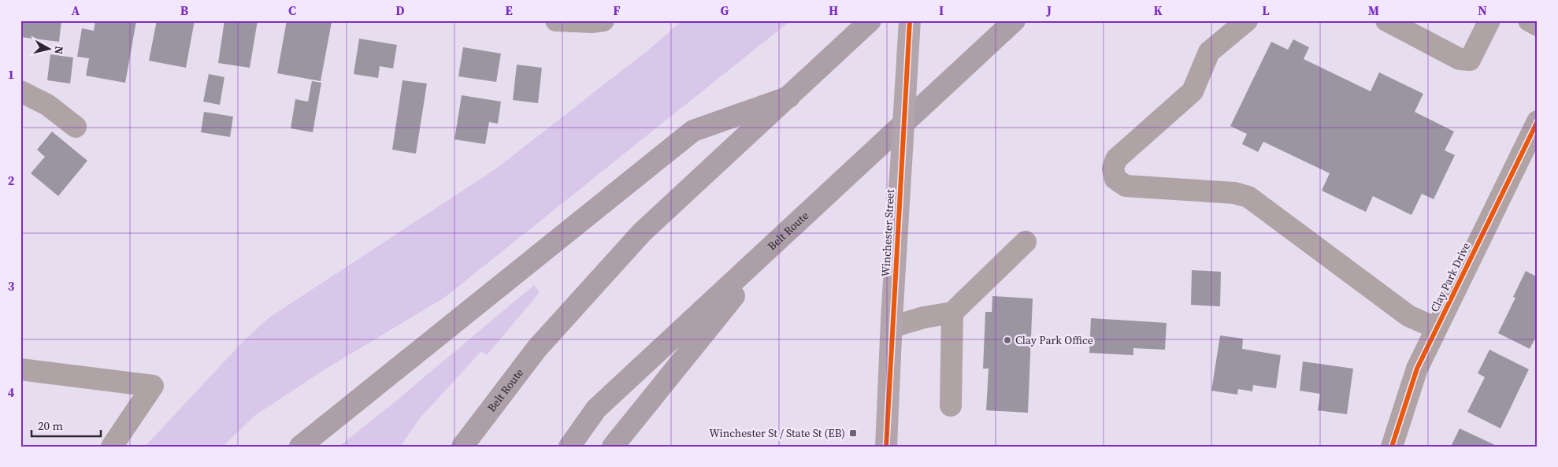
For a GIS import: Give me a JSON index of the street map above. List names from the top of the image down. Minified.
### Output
{"streets":{"highway":["Belt Route"],"main road":["Winchester Street"],"street":["Clay Park Drive"]},"places":{"other":["Clay Park Office"],"transit":["Winchester St / State St (EB)"]},"scale_bar":"20 m","north":"right","grid":{"columns":["A","B","C","D","E","F","G","H","I","J","K","L","M","N"],"rows":["1","2","3","4"]}}
